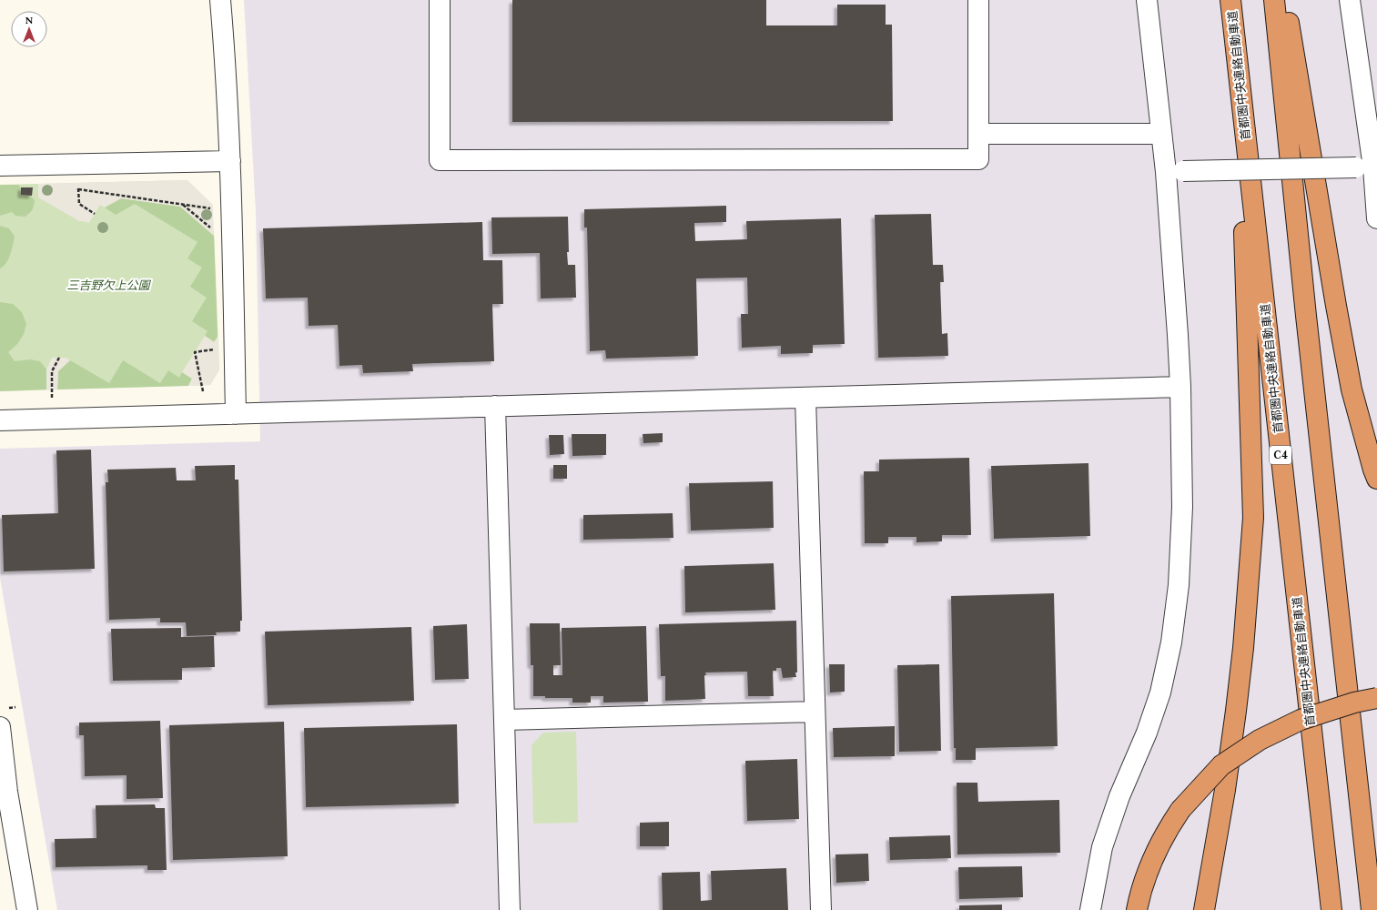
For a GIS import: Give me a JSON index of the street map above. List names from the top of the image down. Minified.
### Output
{"streets":{"highway":["首都圏中央連絡自動車道","C4"]},"parks":["三吉野欠上公園"],"north":"top"}
